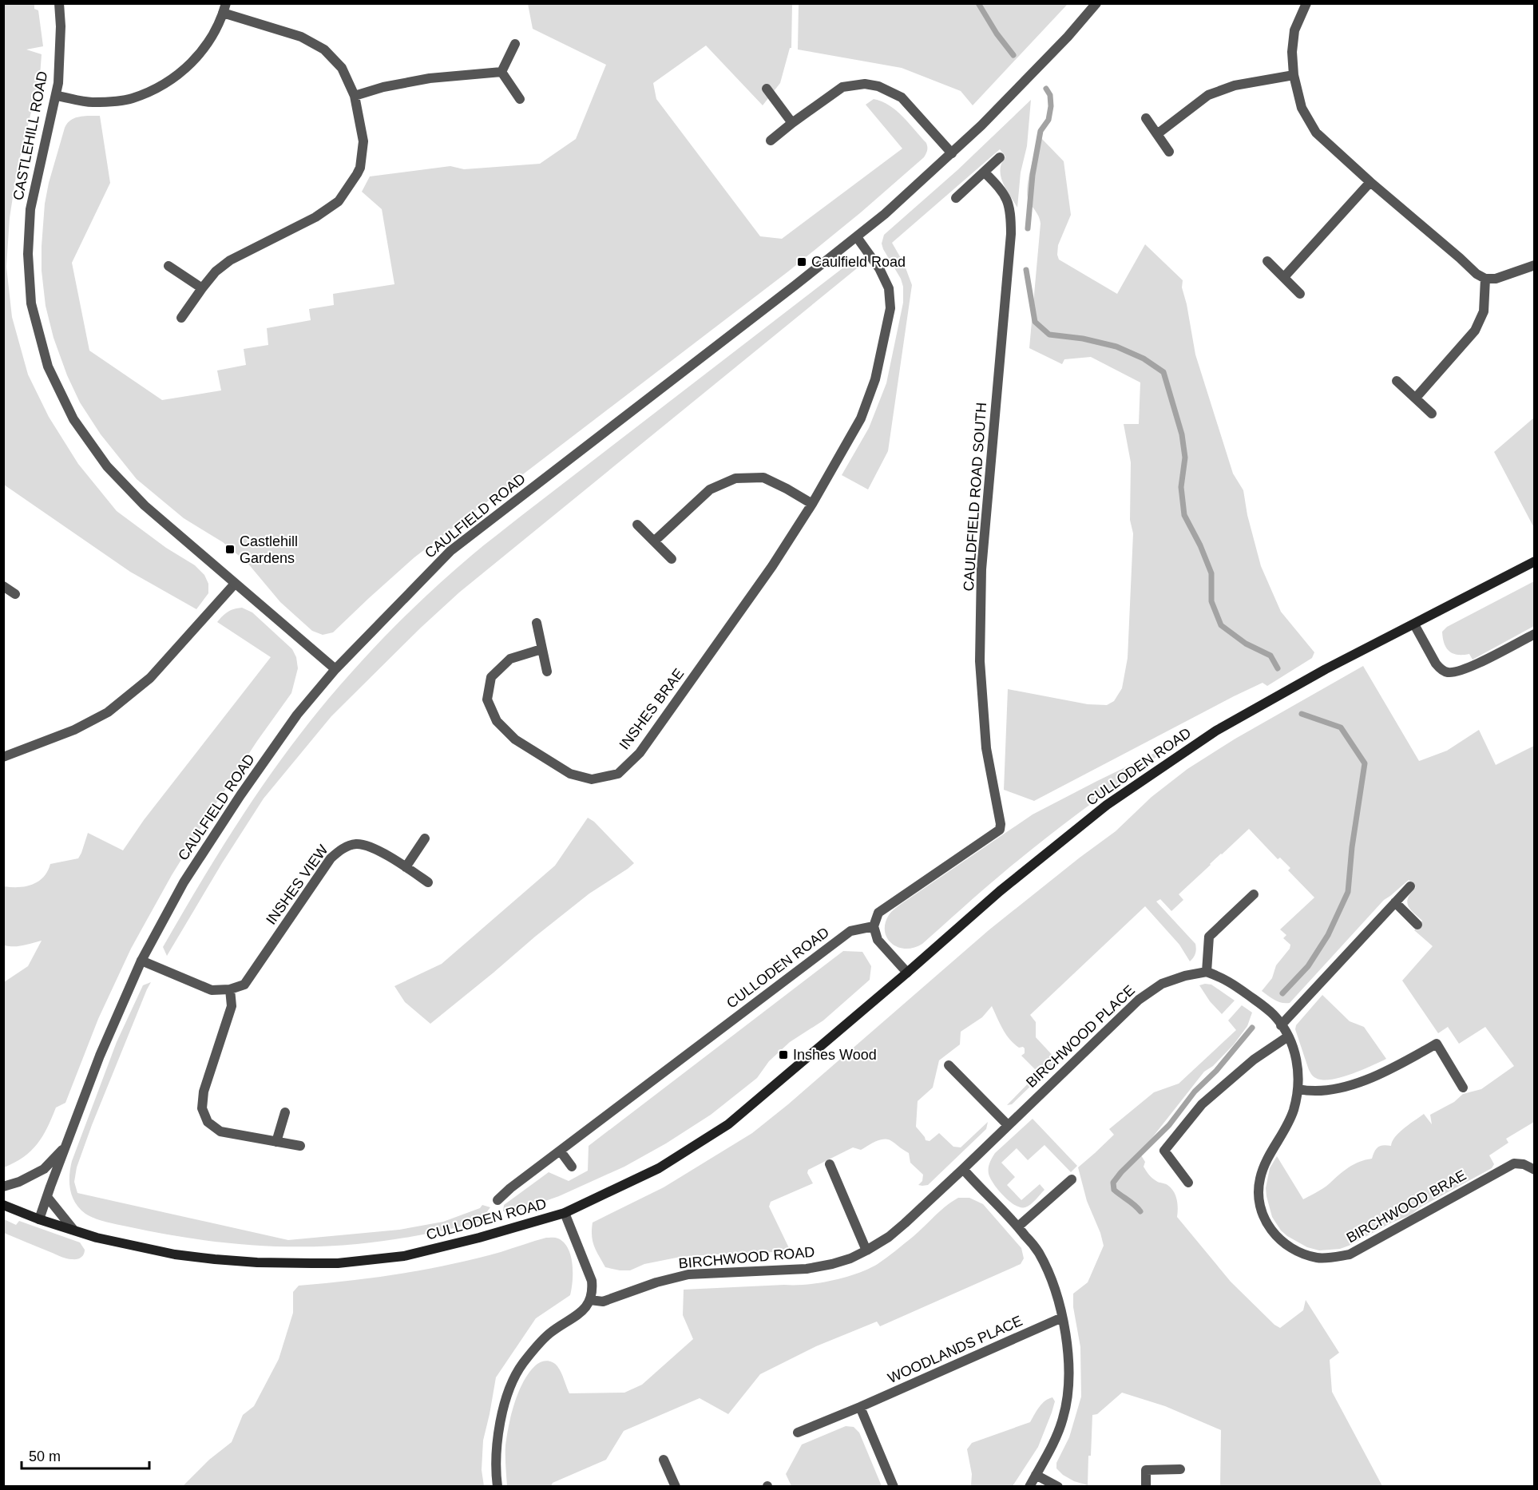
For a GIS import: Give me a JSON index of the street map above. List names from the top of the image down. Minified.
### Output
{"streets":{"main road":["CULLODEN ROAD"],"street":["CASTLEHILL ROAD","CAULDFIELD ROAD SOUTH","CAULFIELD ROAD","INSHES BRAE","INSHES VIEW","BIRCHWOOD PLACE","BIRCHWOOD BRAE","BIRCHWOOD ROAD","WOODLANDS PLACE"]},"crossings":[["CASTLEHILL ROAD","CAULFIELD ROAD"],["CAULDFIELD ROAD SOUTH","CULLODEN ROAD"],["CAULFIELD ROAD","INSHES BRAE"],["CAULFIELD ROAD","CULLODEN ROAD"],["BIRCHWOOD PLACE","BIRCHWOOD BRAE"],["BIRCHWOOD PLACE","BIRCHWOOD ROAD"]],"places":{"transit":["Caulfield Road","Castlehill Gardens","Inshes Wood"]},"scale_bar":"50 m"}
